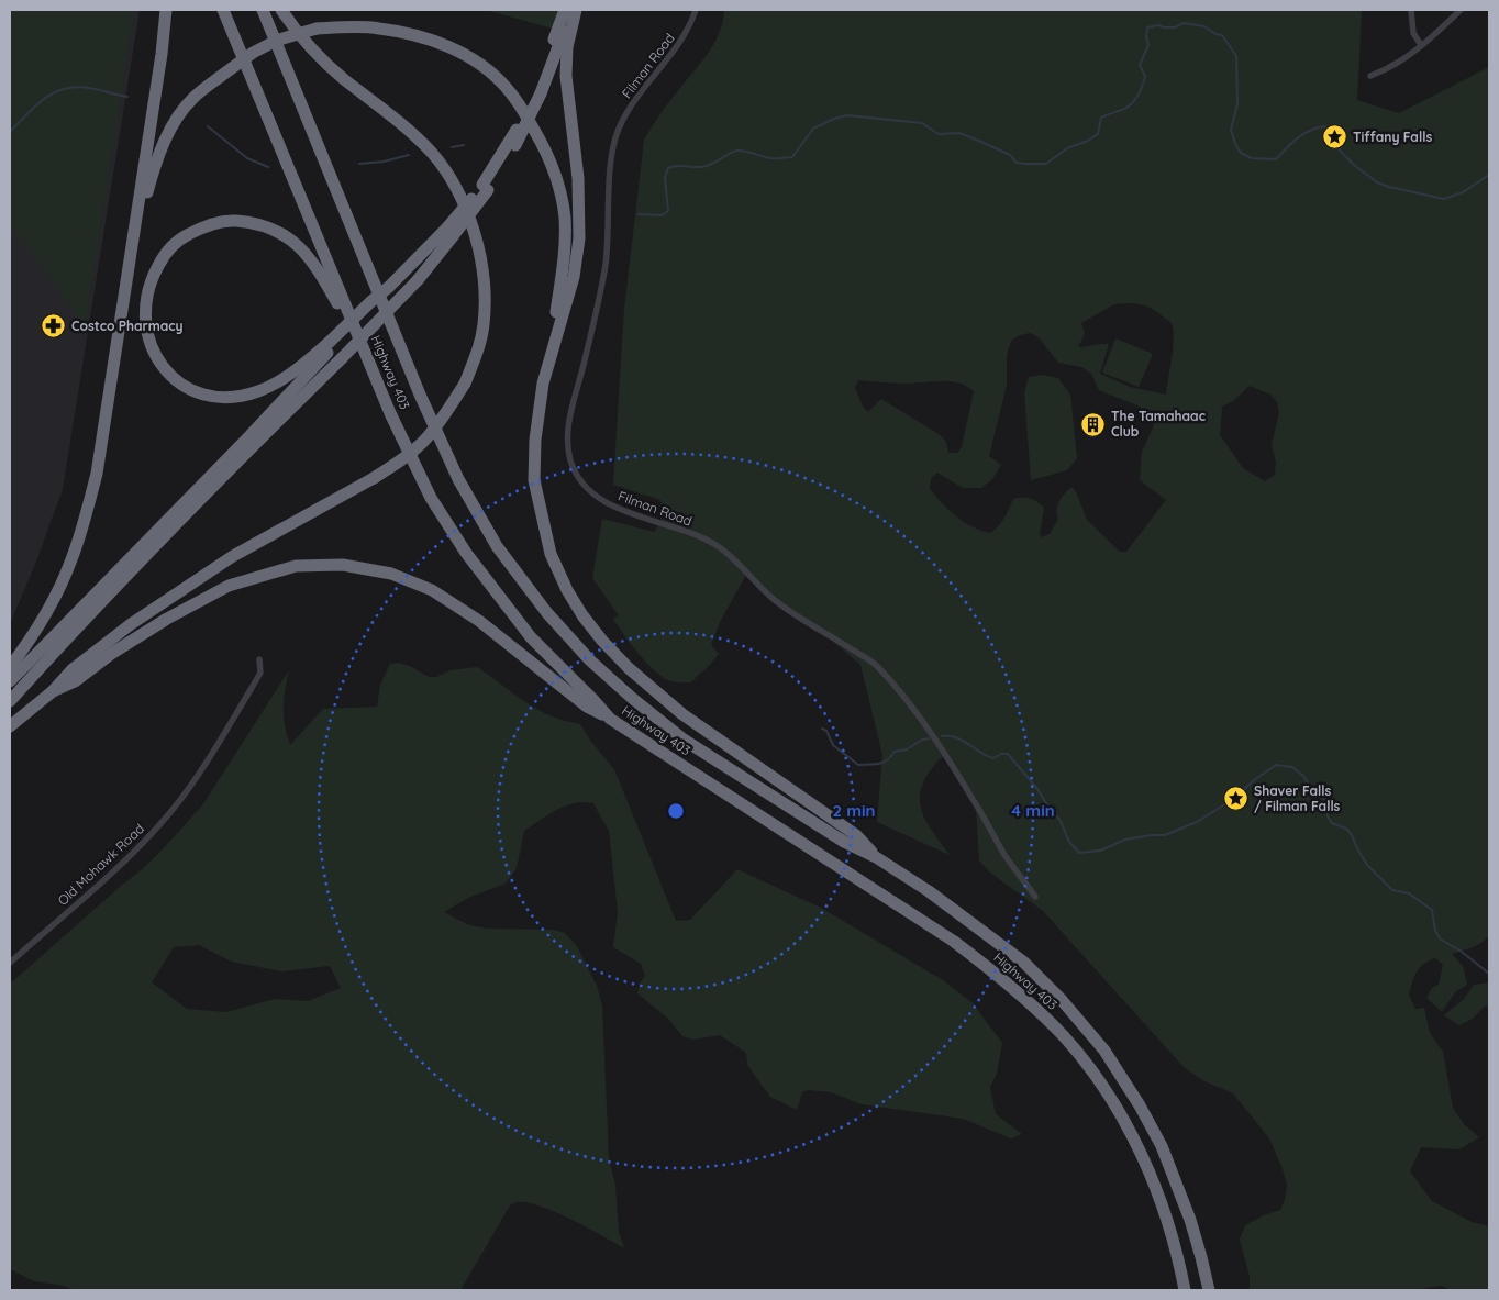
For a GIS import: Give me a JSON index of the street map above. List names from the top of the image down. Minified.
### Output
{"streets":{"highway":["Highway 403"],"street":["Filman Road","Old Mohawk Road"]},"places":{"place":["Tiffany Falls","Shaver Falls / Filman Falls"],"pharmacy":["Costco Pharmacy"],"building":["The Tamahaac Club"]},"rings":["2 min","4 min"]}
